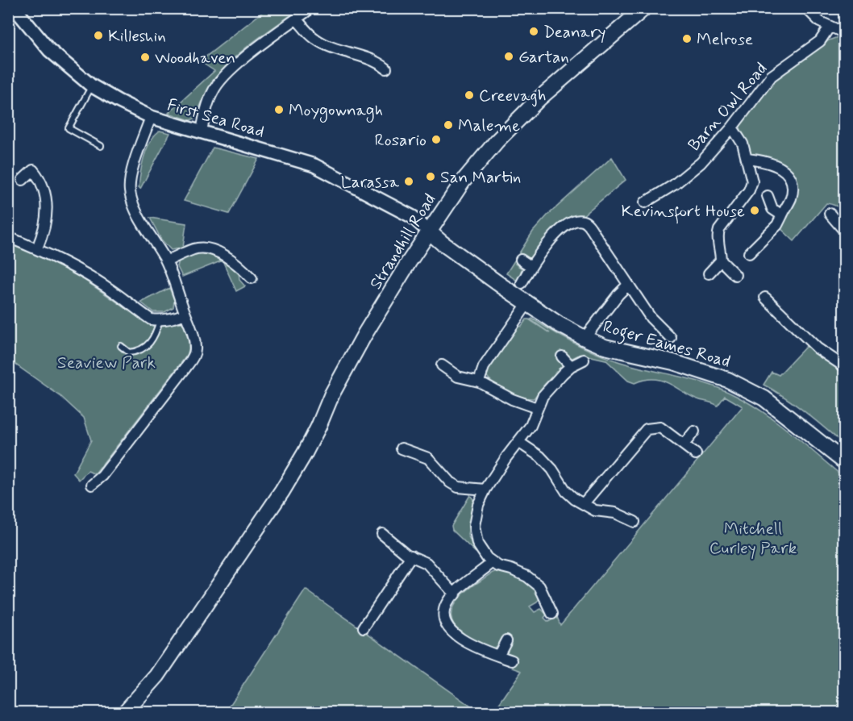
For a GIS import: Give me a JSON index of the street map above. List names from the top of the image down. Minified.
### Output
{"streets":{"main road":["Strandhill Road","Roger Eames Road"],"street":["Barn Owl Road","First Sea Road"]},"crossings":[["First Sea Road","Strandhill Road"],["First Sea Road","Roger Eames Road"],["Strandhill Road","Roger Eames Road"]],"parks":["Seaview Park","Mitchell Curley Park"],"places":["Deanary","Killeshin","Melrose","Gartan","Woodhaven","Creevagh","Moygownagh","Maleme","Rosario","San Martin","Larassa","Kevinsfort House"]}
